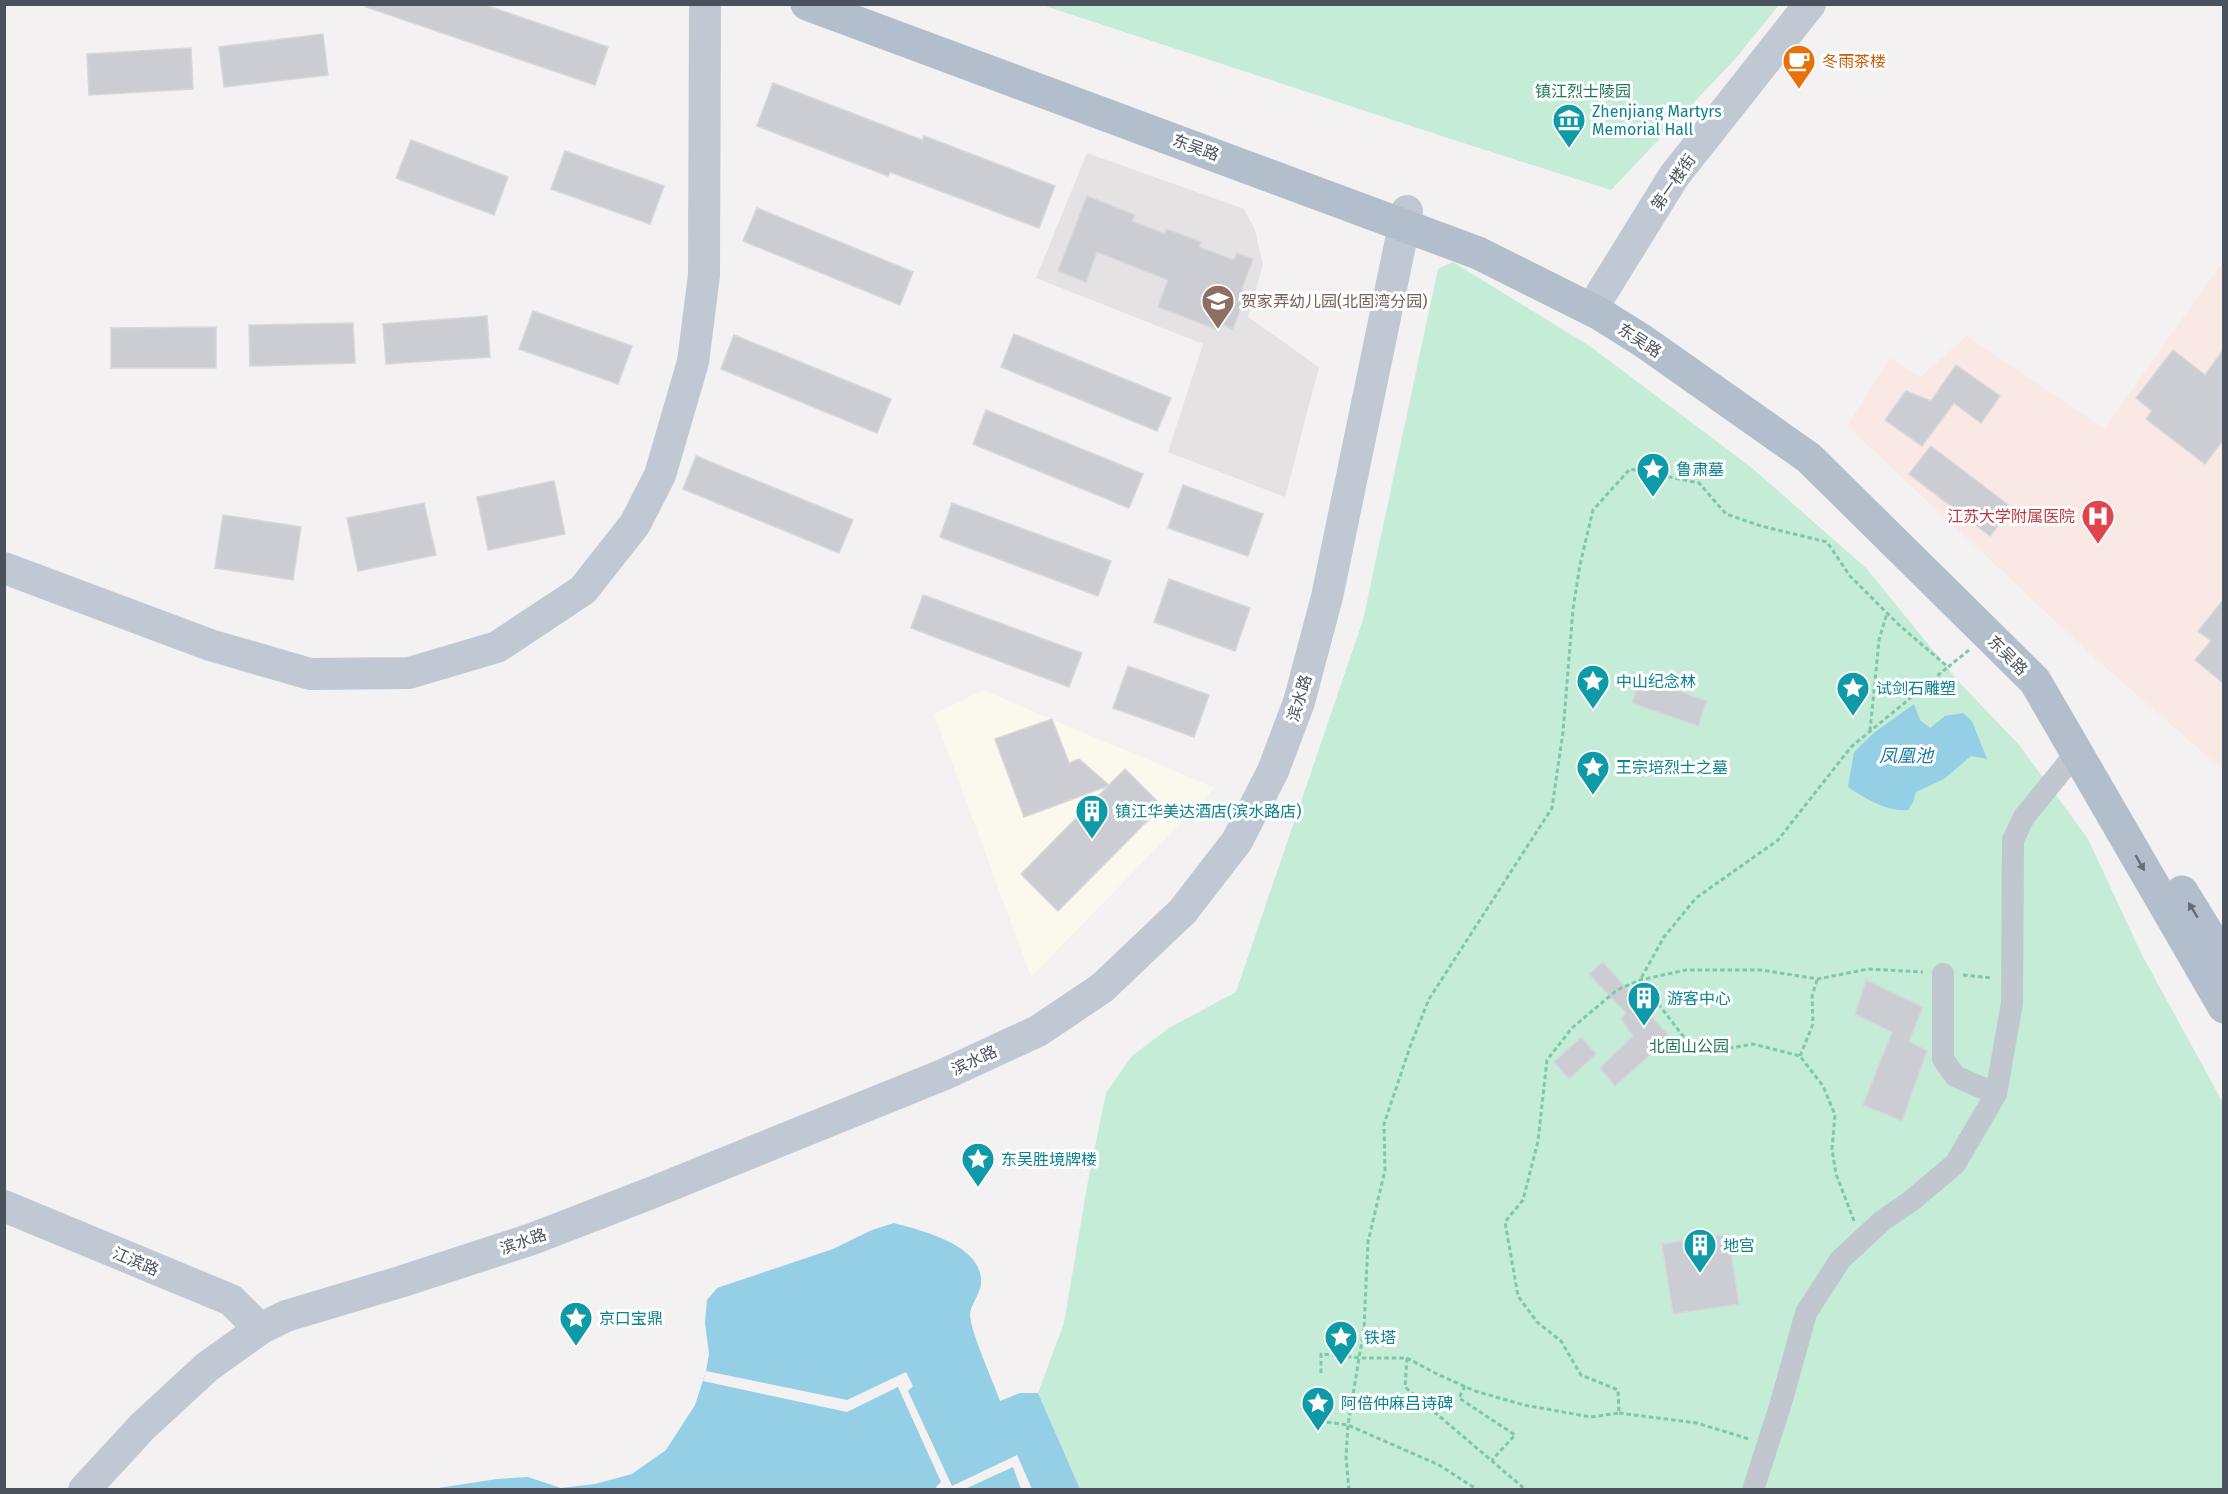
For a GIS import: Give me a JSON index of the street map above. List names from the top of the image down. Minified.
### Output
{"streets":{"main road":["东吴路"],"street":["第一楼街","滨水路","江滨路"]},"crossings":[["东吴路","第一楼街"],["东吴路","滨水路"],["滨水路","江滨路"]],"water":["凤凰池"],"parks":["镇江烈士陵园","北固山公园"],"places":{"cafe":["冬雨茶楼"],"museum":["Zhenjiang Martyrs Memorial Hall"],"school or university":["贺家弄幼儿园(北固湾分园)"],"place":["鲁肃墓","中山纪念林","试剑石雕塑","王宗培烈士之墓","东吴胜境牌楼","京口宝鼎","铁塔","阿倍仲麻吕诗碑"],"hospital":["江苏大学附属医院"],"building":["镇江华美达酒店(滨水路店)","游客中心","地宫"]}}
